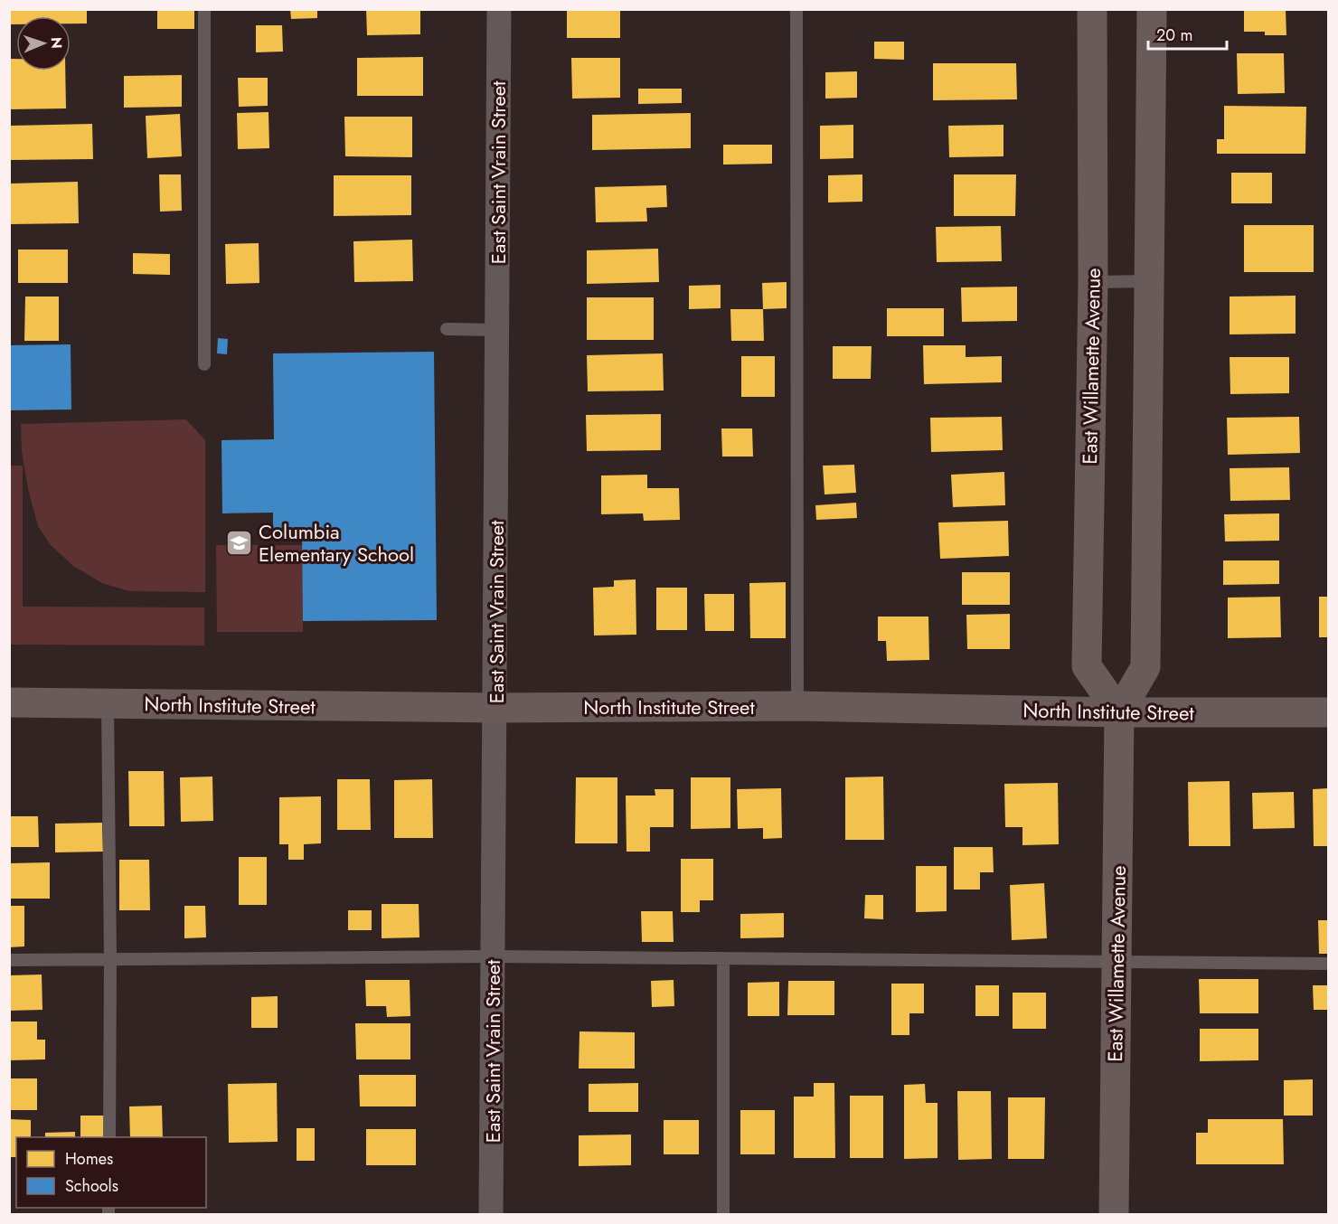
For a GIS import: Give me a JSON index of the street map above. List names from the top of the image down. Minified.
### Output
{"streets":{"street":["East Saint Vrain Street","East Willamette Avenue","North Institute Street"]},"crossings":[["East Saint Vrain Street","North Institute Street"],["East Willamette Avenue","North Institute Street"]],"places":{"school or university":["Columbia Elementary School"]},"legend":["Homes","Schools"],"scale_bar":"20 m","north":"right"}
